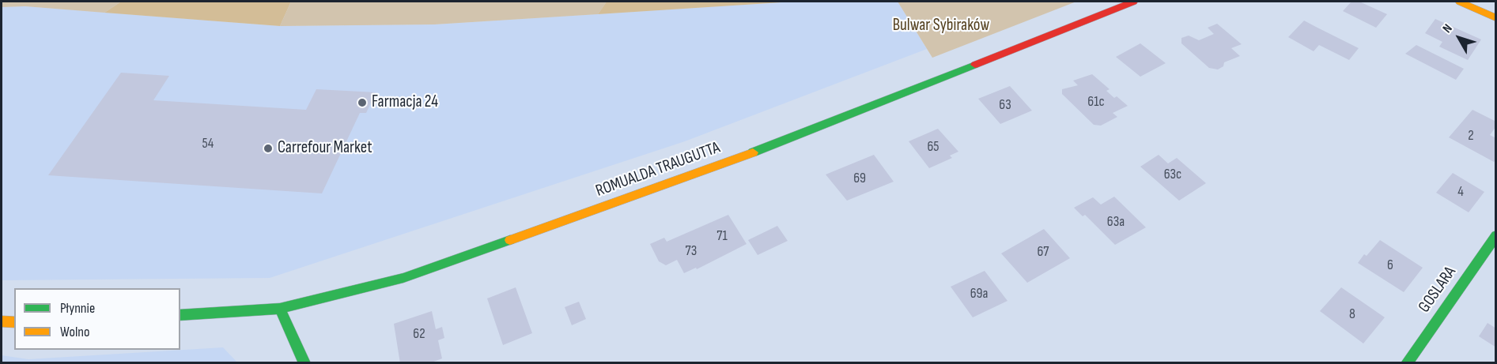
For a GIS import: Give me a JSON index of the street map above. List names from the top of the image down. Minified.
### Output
{"streets":{"street":["ROMUALDA TRAUGUTTA","GOSLARA"]},"parks":["Bulwar Sybiraków"],"places":["Farmacja 24","Carrefour Market"],"house_numbers":["61c","63","2","54","65","63c","69","4","63a","71","73","67","6","69a","8","62"],"legend":["Płynnie","Wolno"],"north":"top left"}
